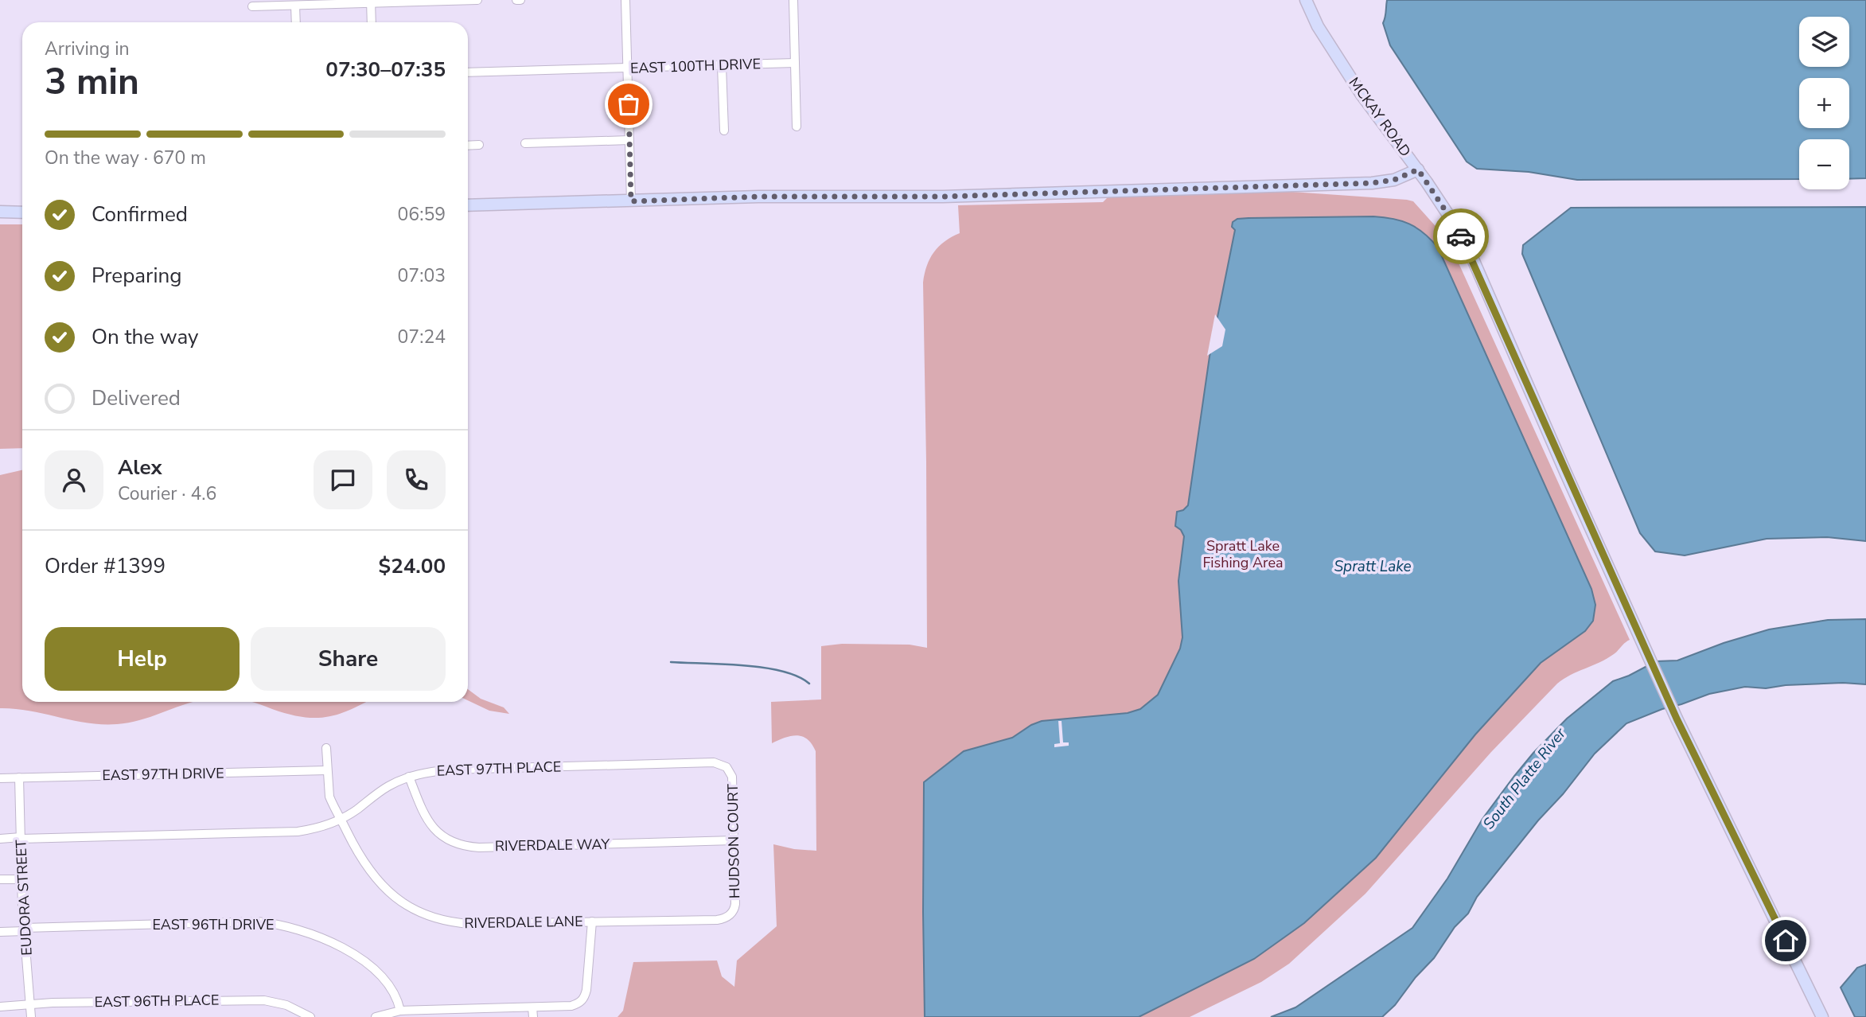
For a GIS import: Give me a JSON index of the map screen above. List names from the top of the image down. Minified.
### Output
{"streets":{"main road":["MCKAY ROAD"],"street":["EAST 100TH DRIVE","EAST 97TH PLACE","EAST 97TH DRIVE","HUDSON COURT","RIVERDALE WAY","EUDORA STREET","RIVERDALE LANE","EAST 96TH DRIVE","EAST 96TH PLACE"]},"crossings":[["EAST 97TH PLACE","HUDSON COURT"],["EAST 97TH PLACE","RIVERDALE WAY"],["EAST 97TH PLACE","EUDORA STREET"],["EAST 97TH PLACE","RIVERDALE LANE"],["EAST 97TH DRIVE","EUDORA STREET"],["EAST 97TH DRIVE","RIVERDALE LANE"],["HUDSON COURT","RIVERDALE WAY"],["HUDSON COURT","RIVERDALE LANE"],["EUDORA STREET","EAST 96TH DRIVE"],["EUDORA STREET","EAST 96TH PLACE"]],"water":["Spratt Lake","South Platte River"],"parks":["Spratt Lake Fishing Area"],"page":{"map_buttons":["+","−"],"heading":["3 min","Arriving in","07:30–07:35"],"panel":["Alex","Courier · 4.6","Order #1399","$24.00"],"bar":"On the way · 670 m","list":[["Confirmed","06:59"],["Preparing","07:03"],["On the way","07:24"],"Delivered"],"buttons":["Help","Share"]}}
